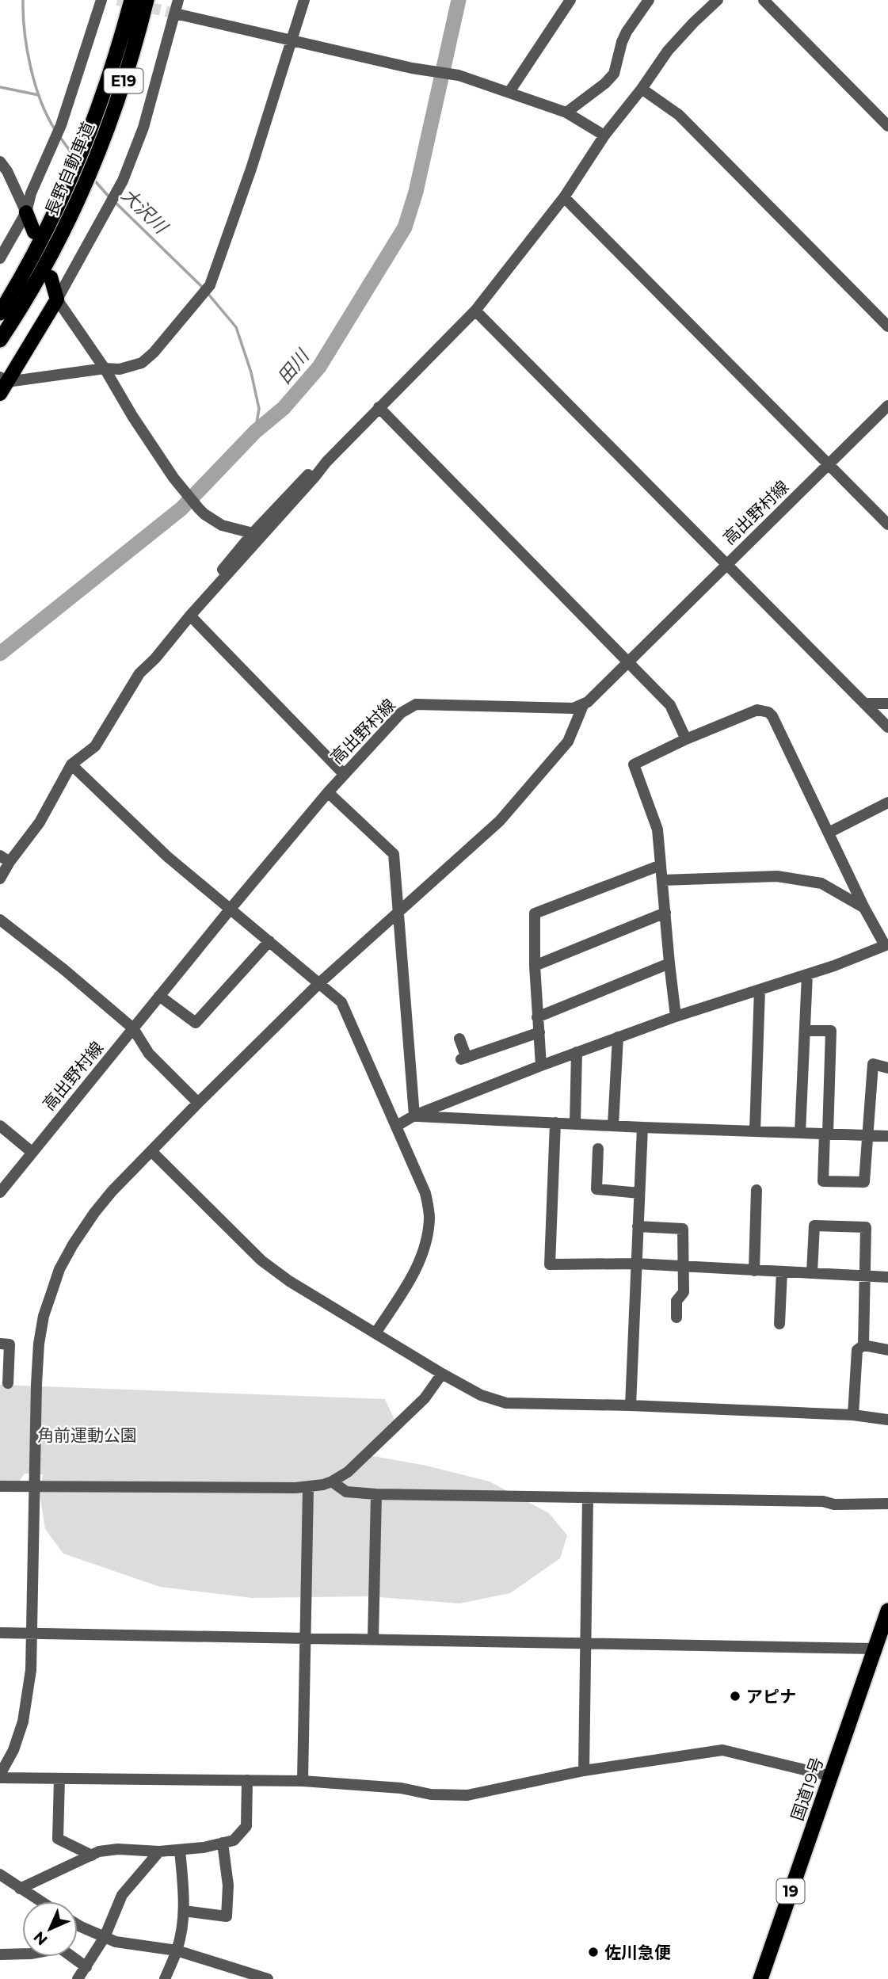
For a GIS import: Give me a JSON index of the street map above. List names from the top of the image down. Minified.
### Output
{"streets":{"highway":["E19","長野自動車道","国道19号","19"],"street":["高出野村線"]},"water":["大沢川","田川"],"parks":["角前運動公園"],"places":["アピナ","佐川急便"],"north":"bottom left"}
